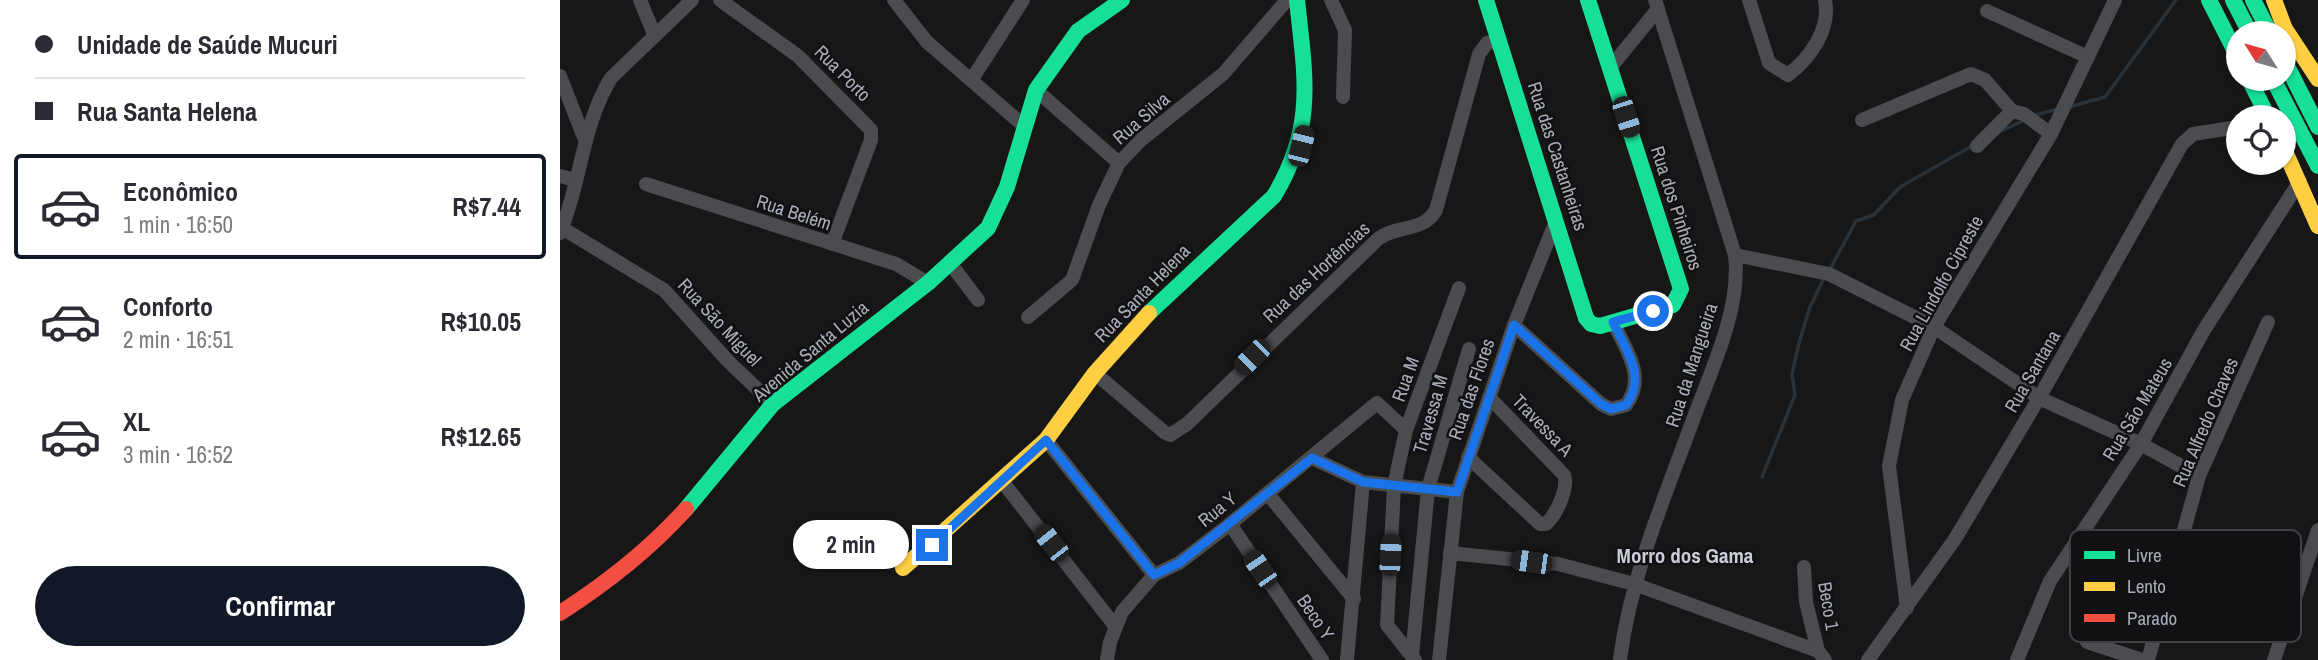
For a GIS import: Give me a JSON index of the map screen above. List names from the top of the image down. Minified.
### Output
{"streets":{"main road":["Rua das Castanheiras","Rua dos Pinheiros","Rua Santa Helena","Avenida Santa Luzia"],"street":["Rua Porto","Rua Silva","Rua Belém","Rua das Hortências","Rua Lindolfo Cipreste","Rua São Miguel","Rua da Mangueira","Rua Santana","Rua M","Rua das Flores","Rua São Mateus","Travessa M","Rua Alfredo Chaves","Travessa A","Rua Y","Beco 1","Beco Y"]},"crossings":[["Rua Porto","Rua Belém"],["Rua das Castanheiras","Rua dos Pinheiros"],["Rua das Castanheiras","Rua das Hortências"],["Rua das Castanheiras","Rua das Flores"],["Rua Belém","Avenida Santa Luzia"],["Rua das Hortências","Rua Santa Helena"],["Rua Lindolfo Cipreste","Rua Santana"],["Rua São Miguel","Avenida Santa Luzia"],["Rua M","Rua Y"],["Rua das Flores","Travessa A"],["Rua Y","Beco Y"]],"districts":["Morro dos Gama"],"legend":["Livre","Lento","Parado"],"north":"top left","page":{"banner":["Unidade de Saúde Mucuri","Rua Santa Helena"],"list":[{"name":"Econômico","note":"1 min · 16:50","value":"R$7.44"},{"name":"Conforto","note":"2 min · 16:51","value":"R$10.05"},{"name":"XL","note":"3 min · 16:52","value":"R$12.65"}],"bubble":"2 min","buttons":"Confirmar"}}
